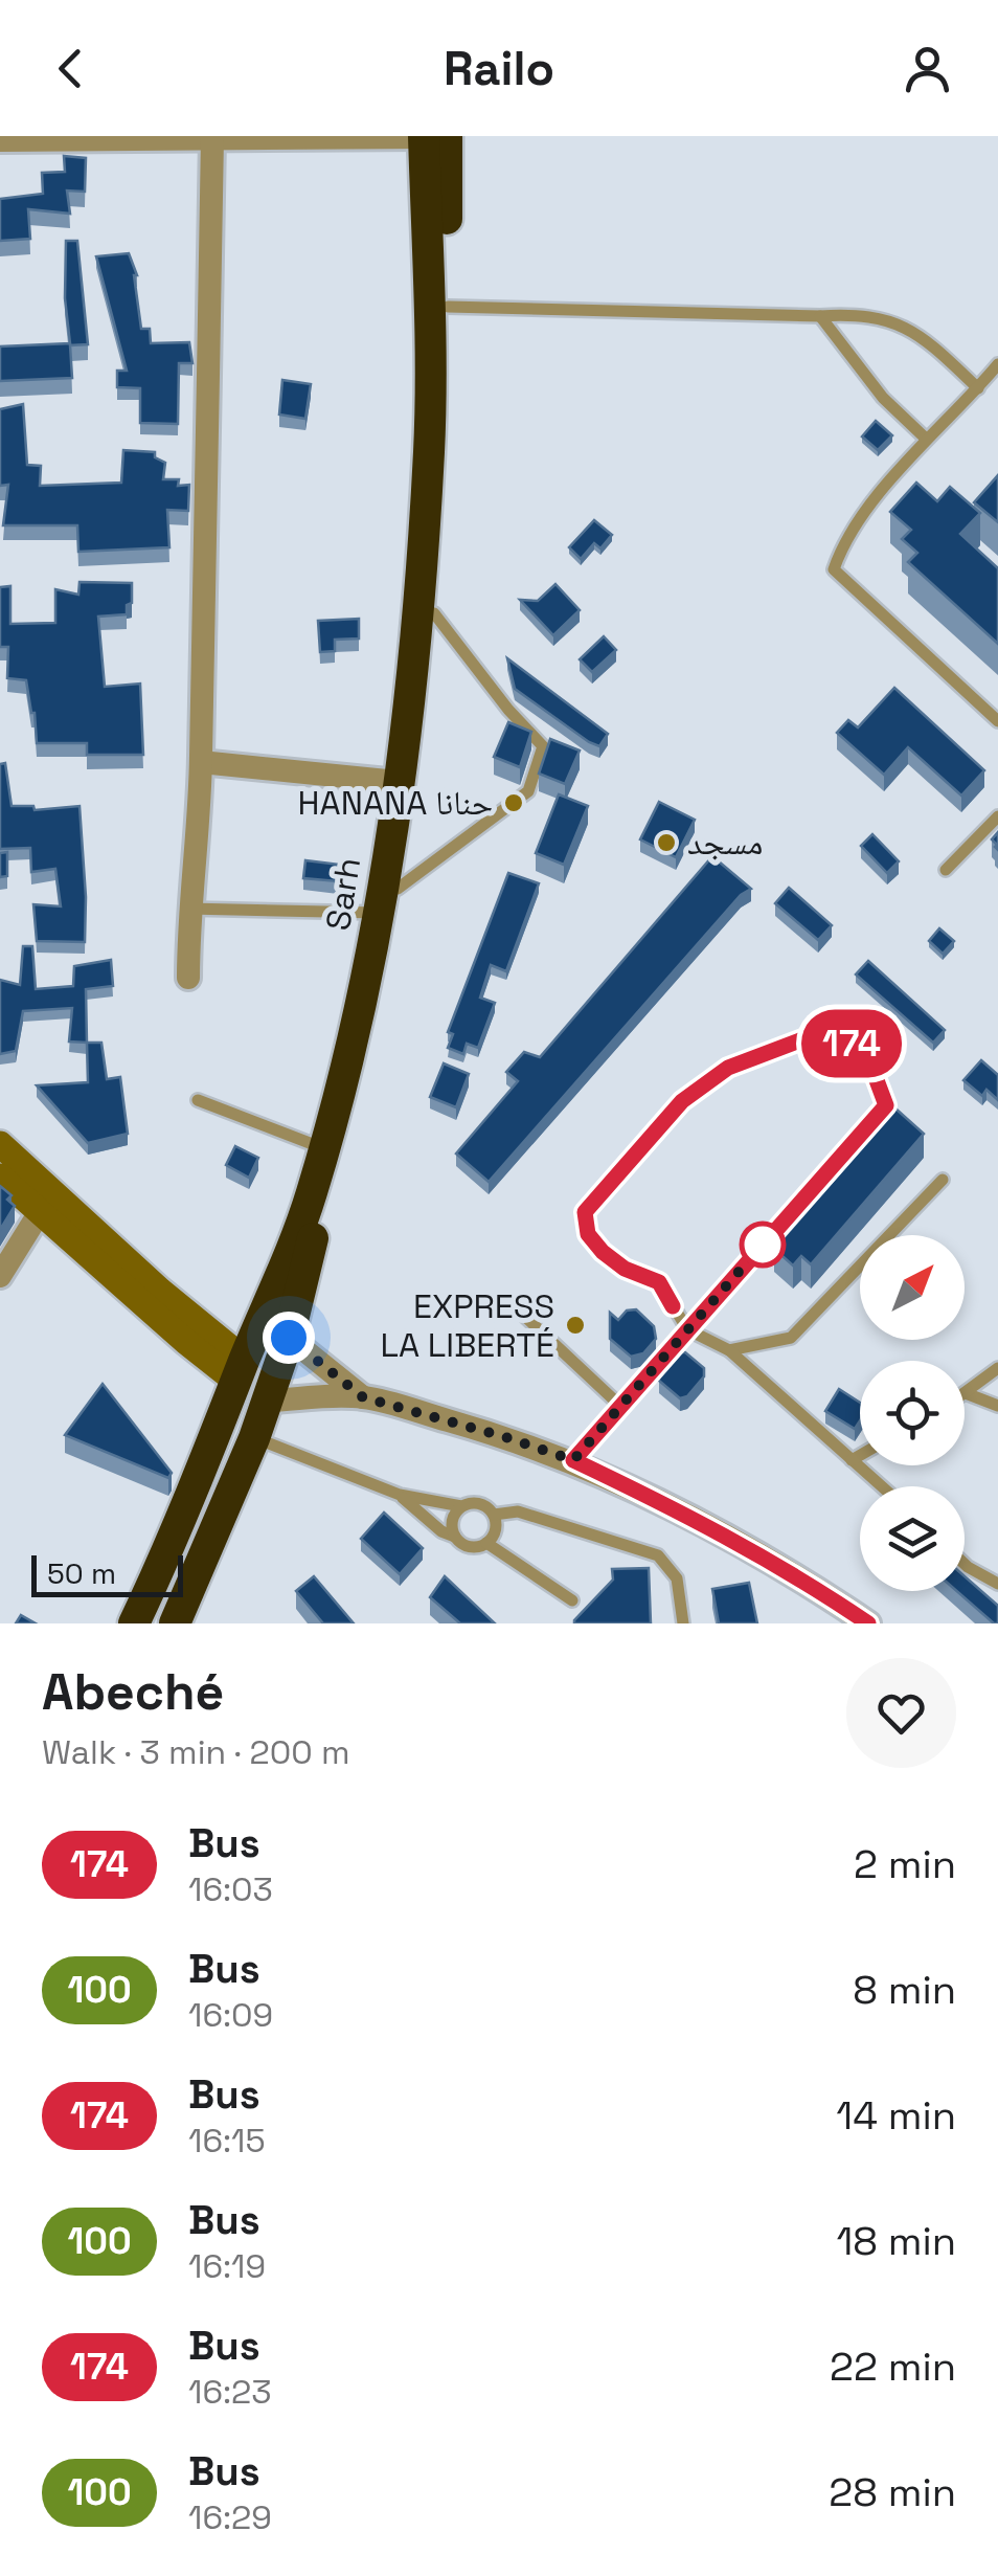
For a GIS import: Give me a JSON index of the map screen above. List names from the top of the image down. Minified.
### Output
{"streets":{"highway":["Sarh"]},"places":["HANANA حنانا","مسجد","EXPRESS LA LIBERTÉ"],"lines":["bus line 174"],"scale_bar":"50 m","north":"top right","page":{"header":"Railo","on_map":"174","scale":"50 m","heading":["Abeché","Walk · 3 min · 200 m"],"list":[{"mark":"174","name":"Bus","note":"16:03","value":"2 min"},{"mark":"100","name":"Bus","note":"16:09","value":"8 min"},{"mark":"174","name":"Bus","note":"16:15","value":"14 min"},{"mark":"100","name":"Bus","note":"16:19","value":"18 min"},{"mark":"174","name":"Bus","note":"16:23","value":"22 min"},{"mark":"100","name":"Bus","note":"16:29","value":"28 min"}]}}
